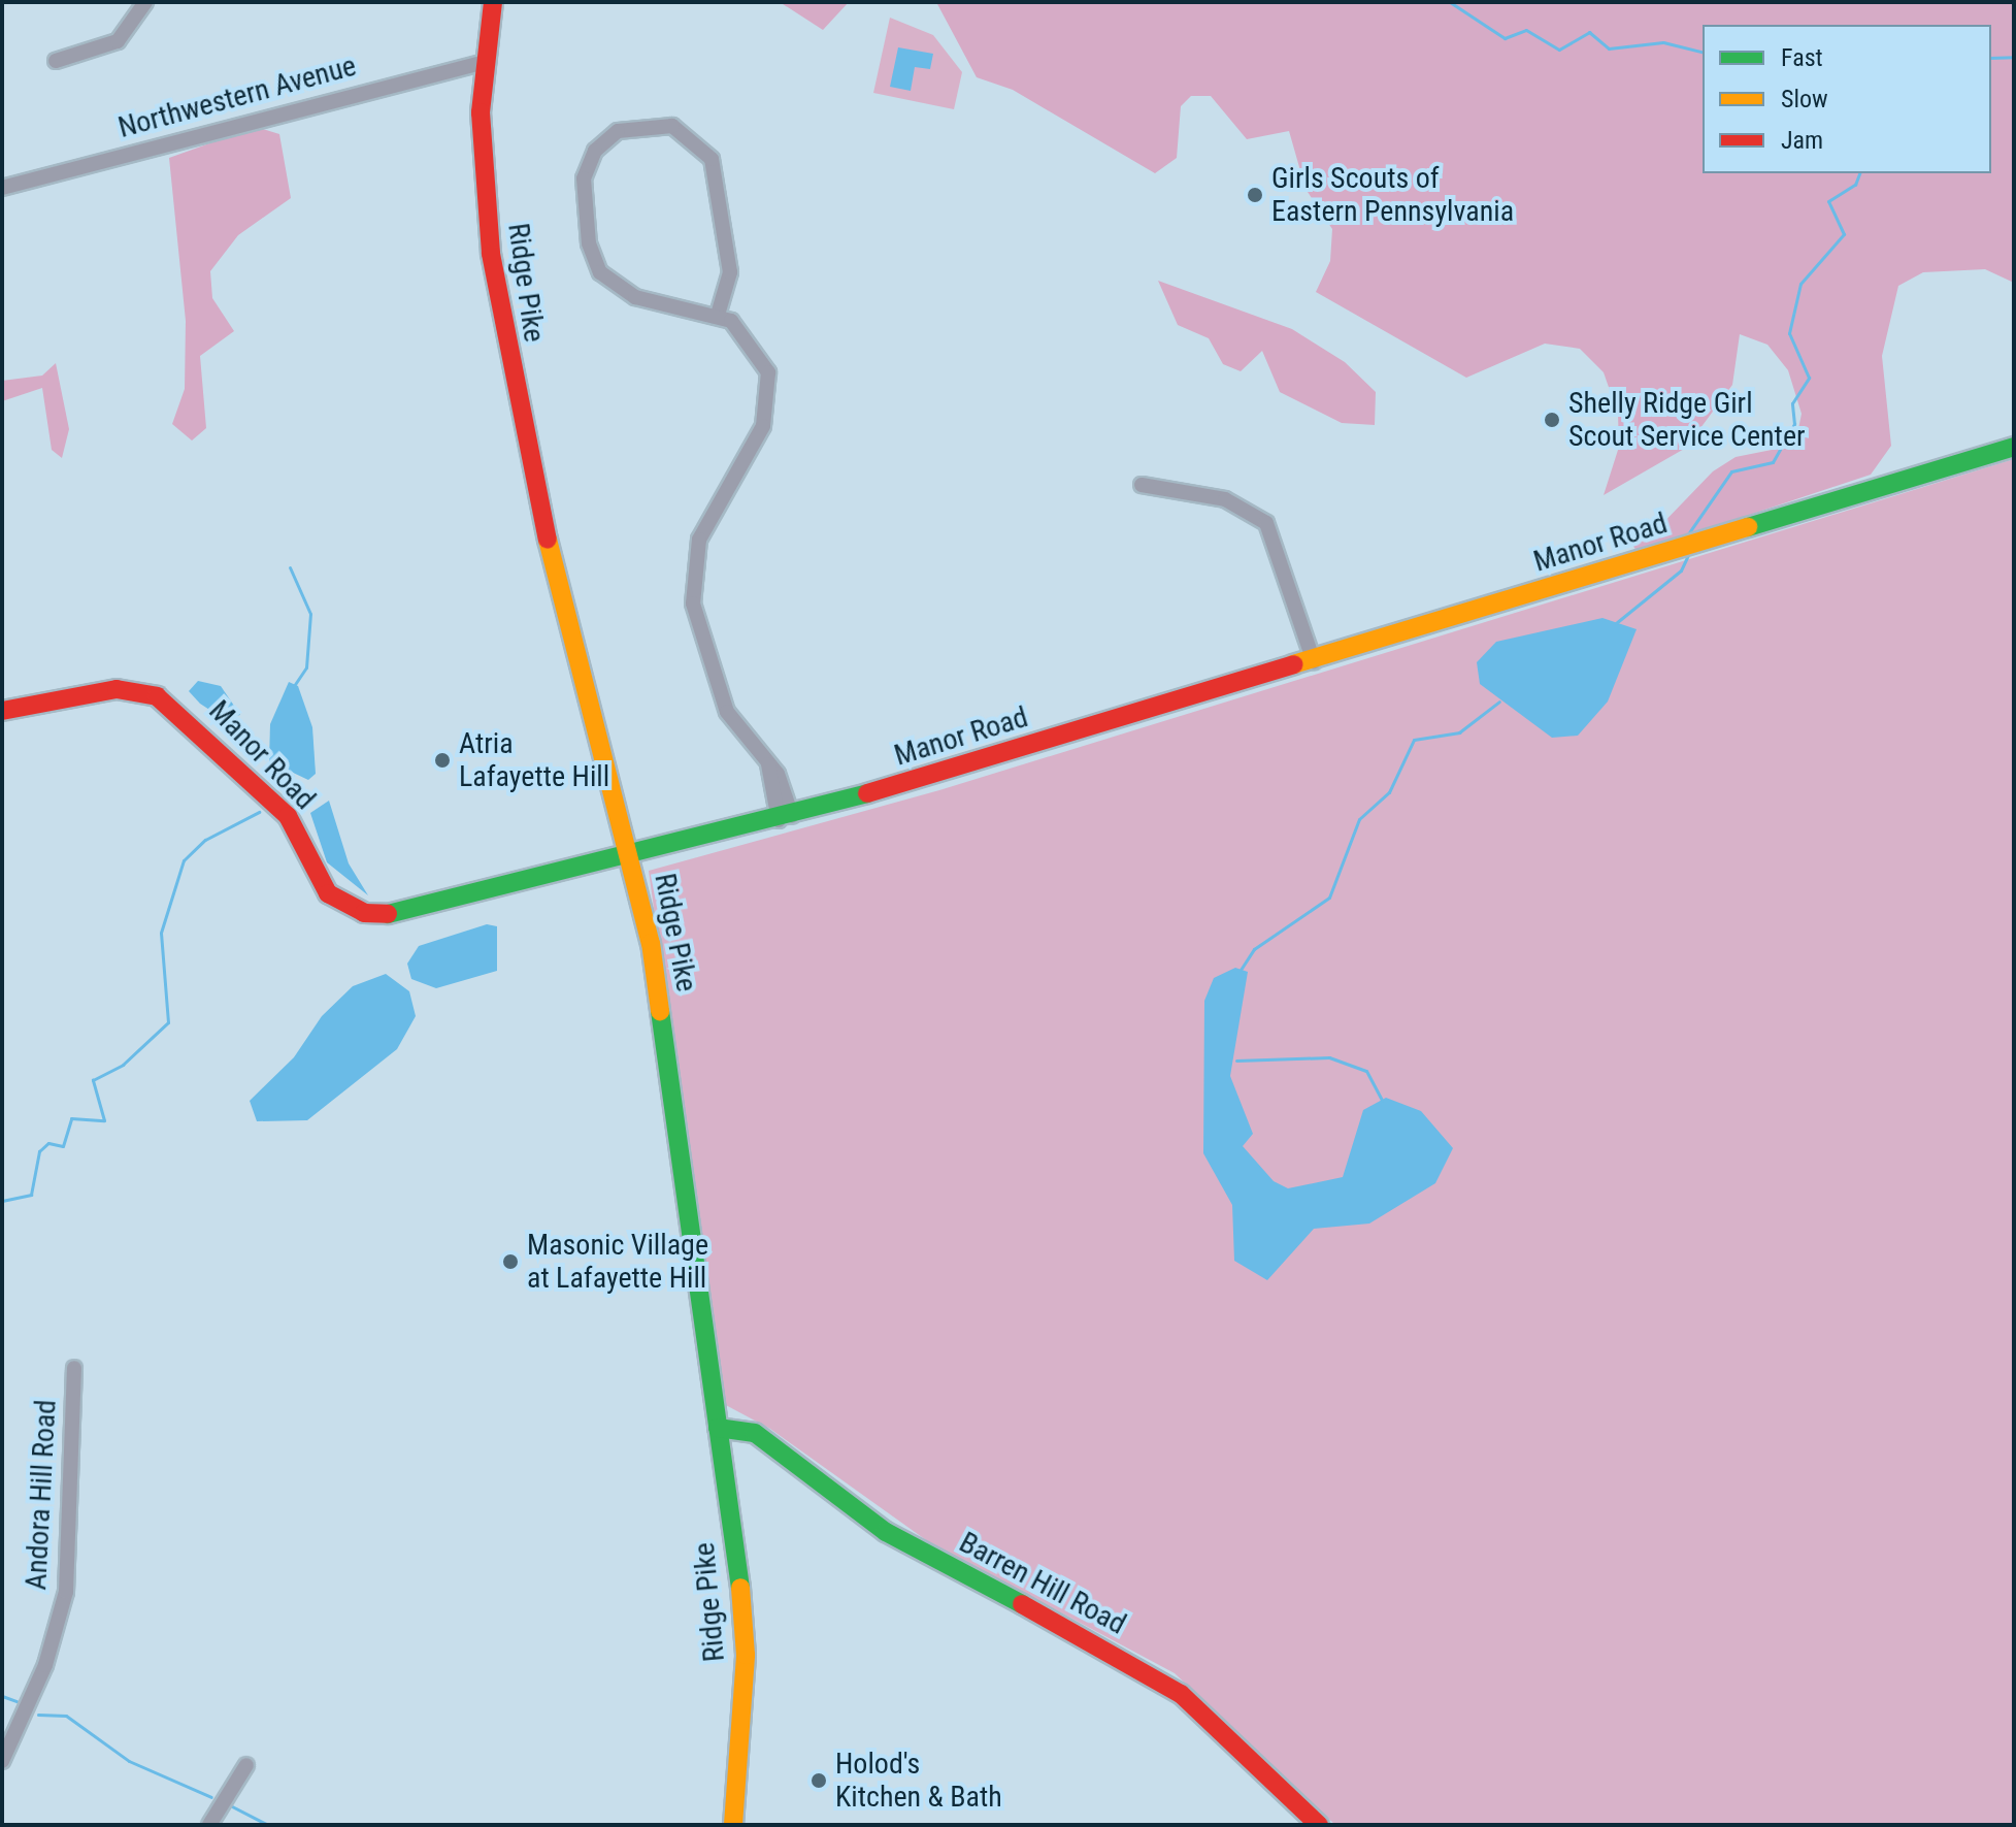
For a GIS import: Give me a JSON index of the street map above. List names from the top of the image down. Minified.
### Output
{"streets":{"street":["Northwestern Avenue","Ridge Pike","Manor Road","Andora Hill Road","Barren Hill Road"]},"crossings":[["Northwestern Avenue","Ridge Pike"],["Ridge Pike","Manor Road"],["Ridge Pike","Barren Hill Road"]],"places":["Girls Scouts of Eastern Pennsylvania","Shelly Ridge Girl Scout Service Center","Atria Lafayette Hill","Masonic Village at Lafayette Hill","Holod's Kitchen & Bath"],"legend":["Fast","Slow","Jam"]}
